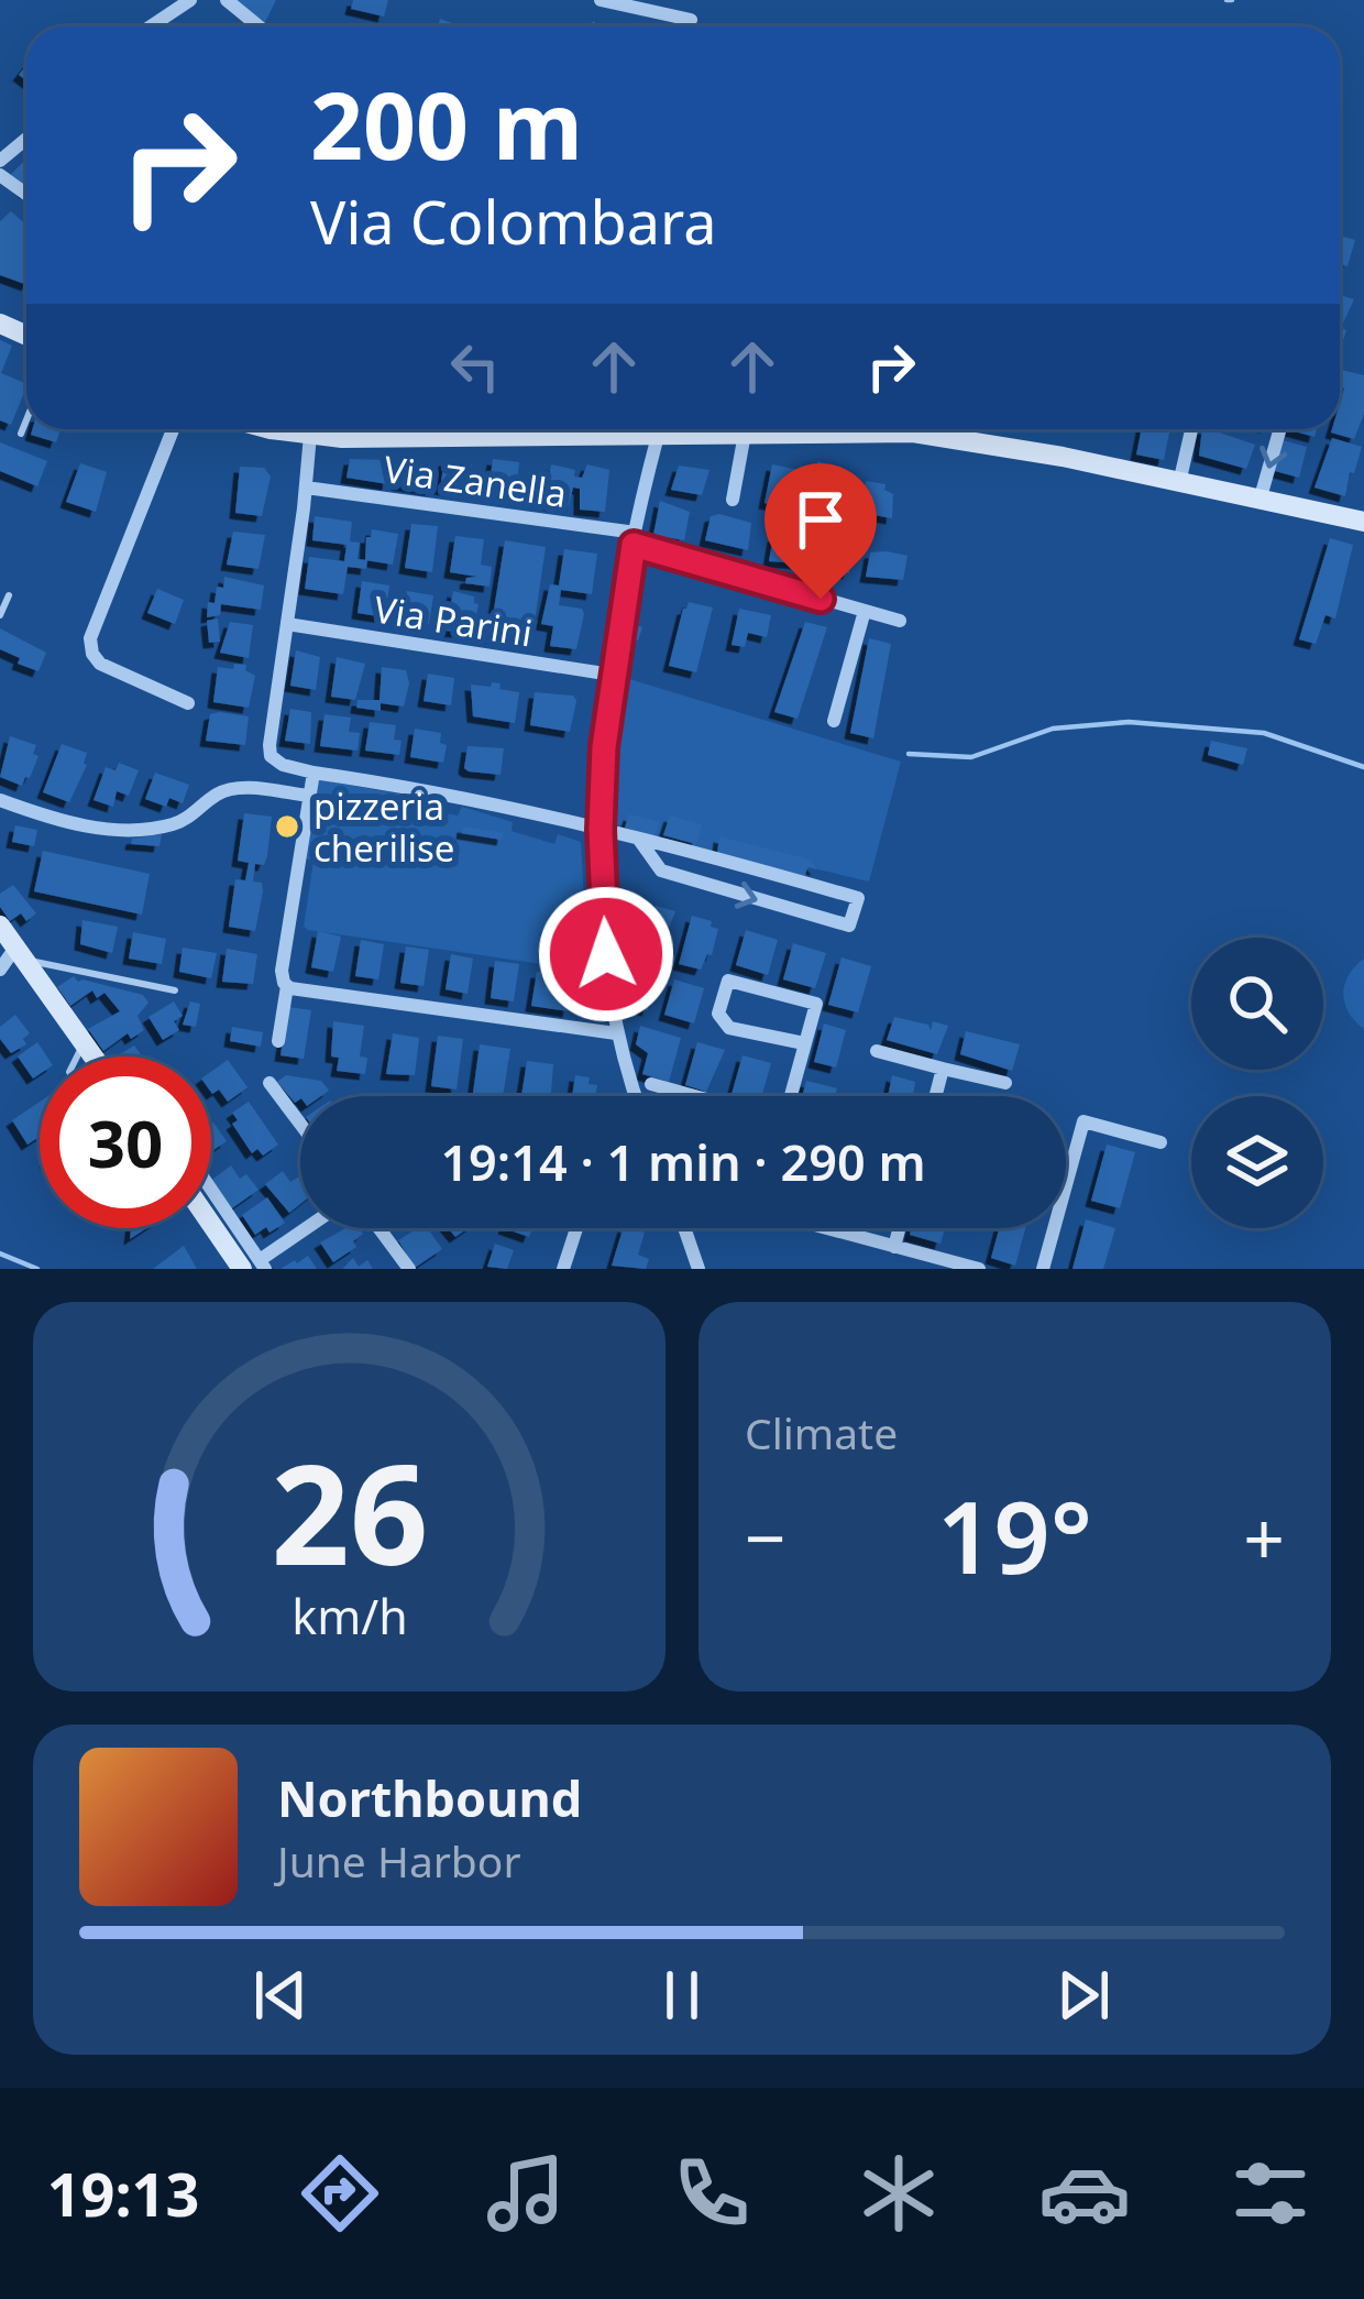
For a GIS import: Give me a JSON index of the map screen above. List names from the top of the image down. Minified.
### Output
{"streets":{"street":["Via Zanella","Via Parini"]},"places":["pizzeria cherilise"],"page":{"turn":["200 m","Via Colombara"],"limit":"30","trip":"19:14 · 1 min · 290 m","tile":"Climate","heat":["−","19°","+"],"song":["Northbound","June Harbor"],"tabs":"19:13","gauge":["26","km/h"]}}
